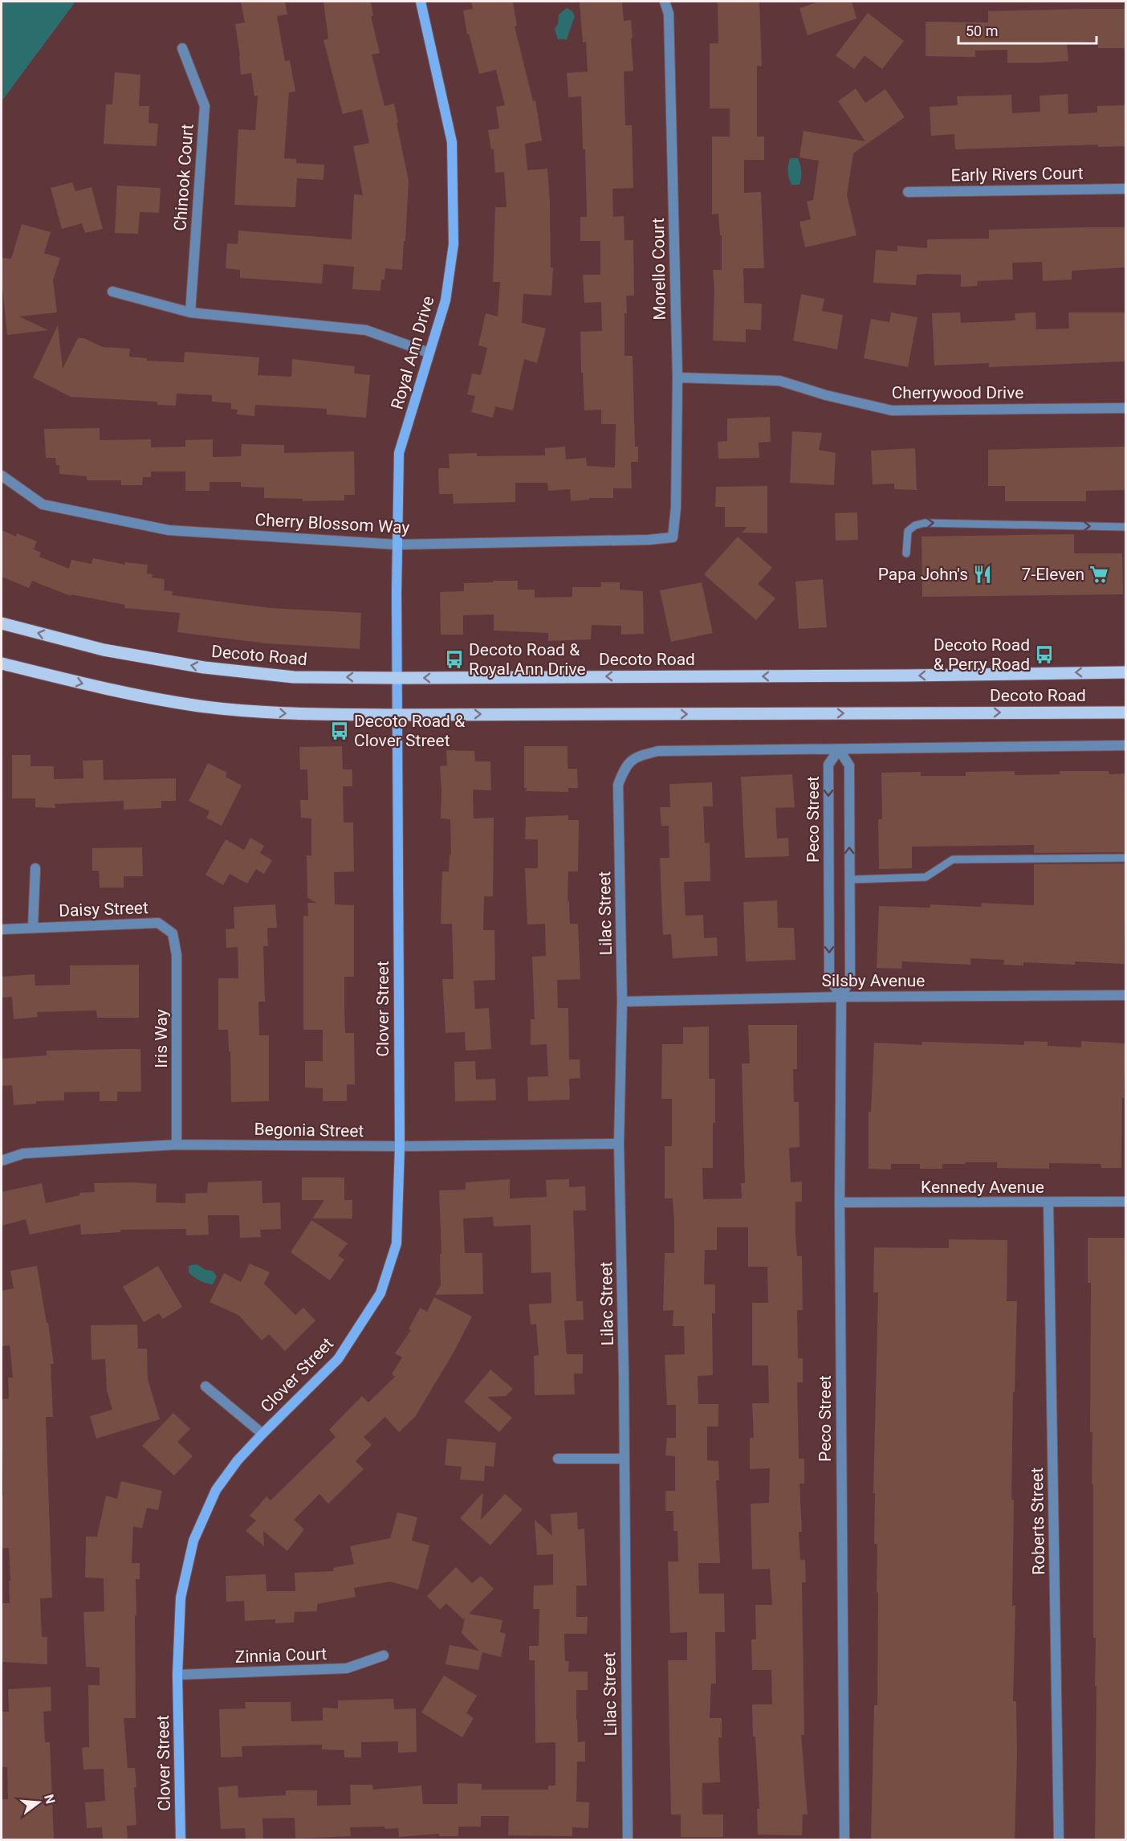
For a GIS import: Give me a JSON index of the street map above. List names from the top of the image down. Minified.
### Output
{"streets":{"main road":["Decoto Road"],"street":["Early Rivers Court","Chinook Court","Morello Court","Royal Ann Drive","Cherrywood Drive","Cherry Blossom Way","Peco Street","Daisy Street","Lilac Street","Silsby Avenue","Clover Street","Iris Way","Begonia Street","Kennedy Avenue","Roberts Street","Zinnia Court"]},"crossings":[["Morello Court","Cherrywood Drive"],["Morello Court","Cherry Blossom Way"],["Royal Ann Drive","Cherry Blossom Way"],["Royal Ann Drive","Decoto Road"],["Royal Ann Drive","Clover Street"],["Decoto Road","Clover Street"],["Peco Street","Lilac Street"],["Peco Street","Silsby Avenue"],["Peco Street","Kennedy Avenue"],["Daisy Street","Iris Way"],["Lilac Street","Silsby Avenue"],["Lilac Street","Begonia Street"],["Clover Street","Begonia Street"],["Clover Street","Zinnia Court"],["Iris Way","Begonia Street"],["Kennedy Avenue","Roberts Street"]],"places":{"restaurant":["Papa John's"],"supermarket":["7-Eleven"],"bus stop":["Decoto Road & Perry Road","Decoto Road & Royal Ann Drive","Decoto Road & Clover Street"]},"scale_bar":"50 m","north":"right"}
